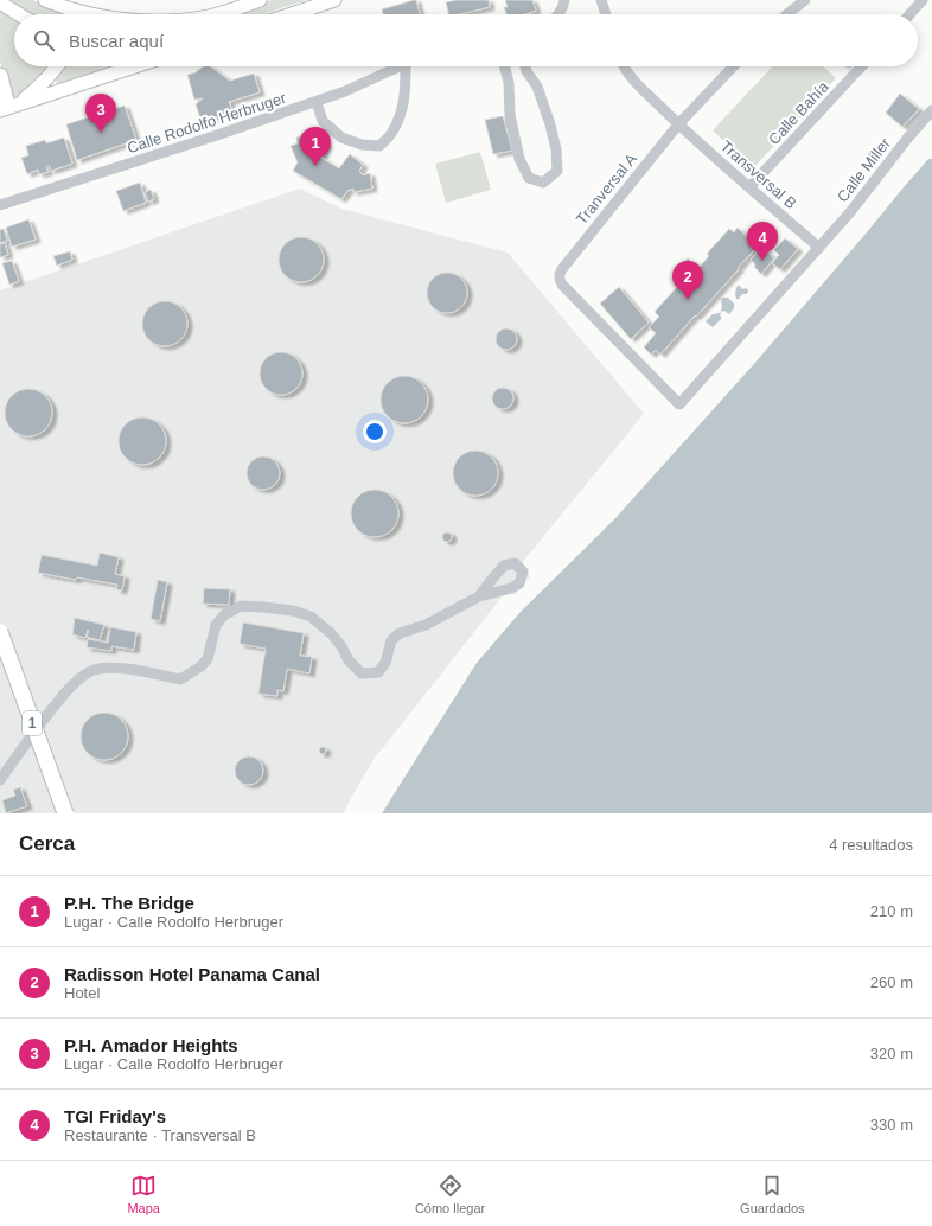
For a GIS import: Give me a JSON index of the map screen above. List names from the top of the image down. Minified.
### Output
{"streets":{"highway":["1"],"street":["Calle Bahía","Calle Rodolfo Herbruger","Calle Miller","Transversal B","Tranversal A"]},"crossings":[["Calle Bahía","Transversal B"],["Calle Miller","Transversal B"],["Calle Miller","Tranversal A"],["Transversal B","Tranversal A"]],"page":{"search":"Buscar aquí","pins":["3","1","4","2"],"heading":["Cerca","4 resultados"],"list":[{"mark":"1","name":"P.H. The Bridge","note":"Lugar · Calle Rodolfo Herbruger","value":"210 m"},{"mark":"2","name":"Radisson Hotel Panama Canal","note":"Hotel","value":"260 m"},{"mark":"3","name":"P.H. Amador Heights","note":"Lugar · Calle Rodolfo Herbruger","value":"320 m"},{"mark":"4","name":"TGI Friday's","note":"Restaurante · Transversal B","value":"330 m"}],"nav":["Mapa","Cómo llegar","Guardados"]}}
